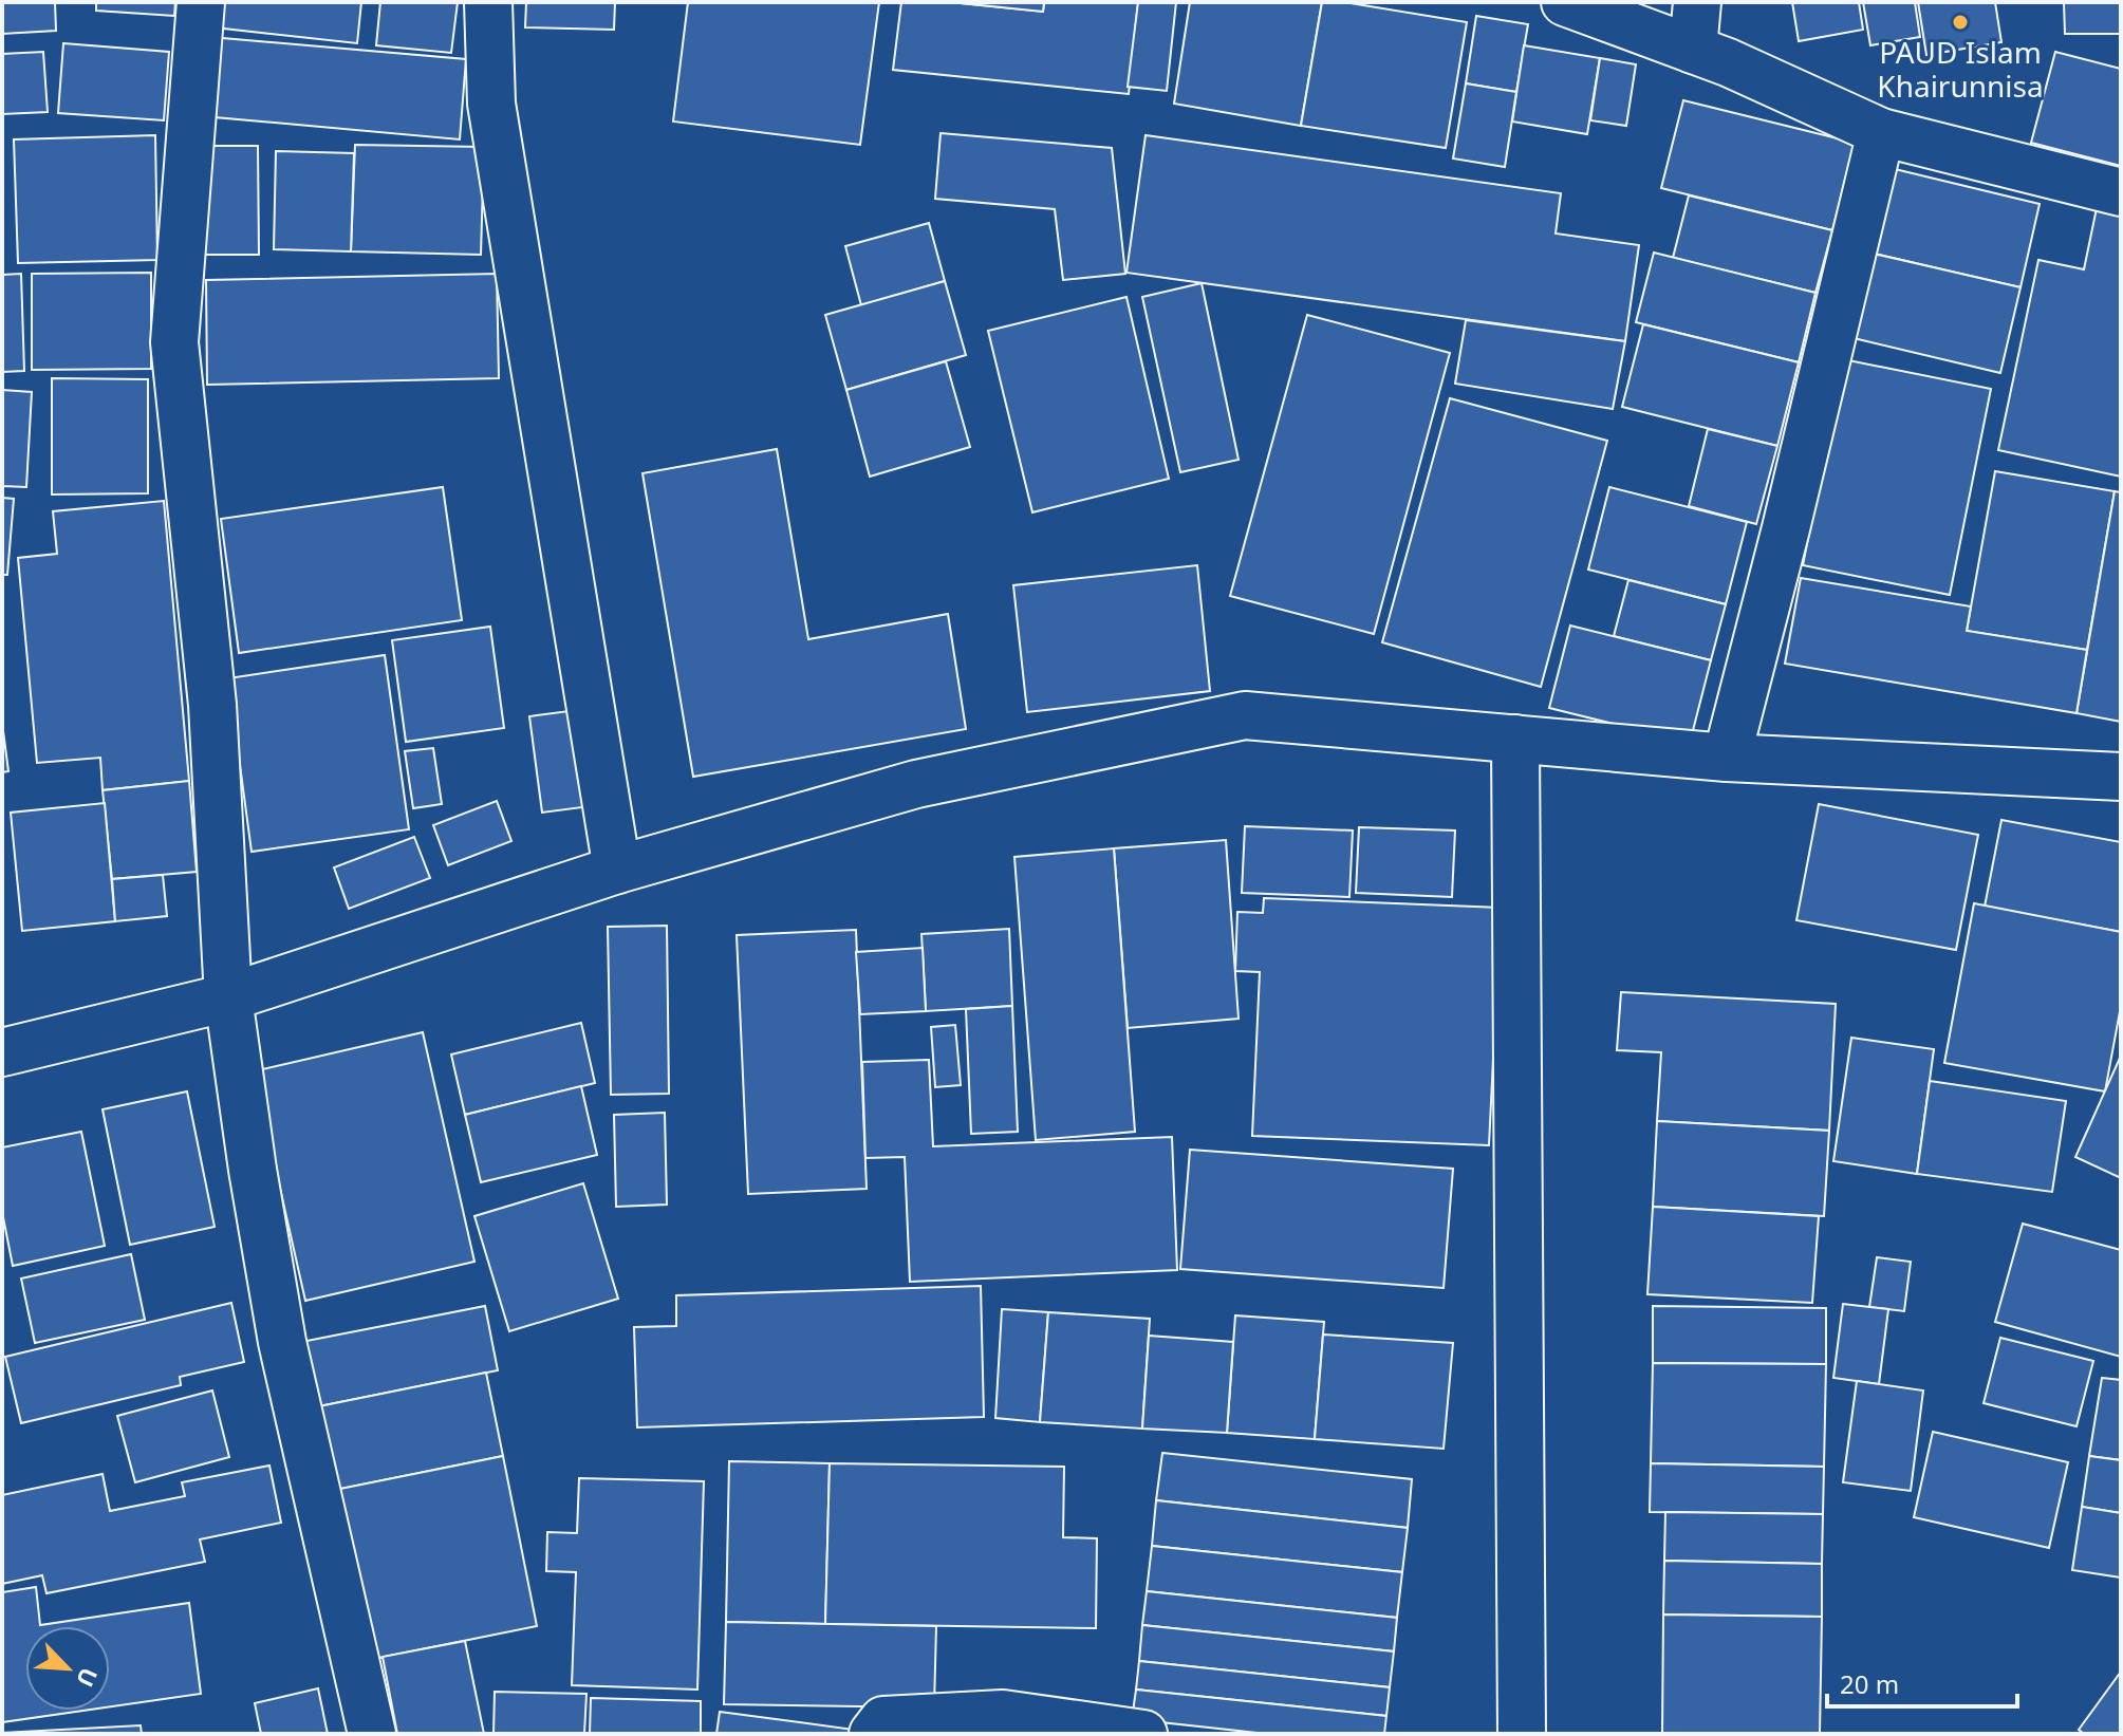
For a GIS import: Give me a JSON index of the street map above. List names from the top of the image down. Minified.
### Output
{"places":["PAUD Islam Khairunnisa"],"scale_bar":"20 m","north":"bottom right"}
